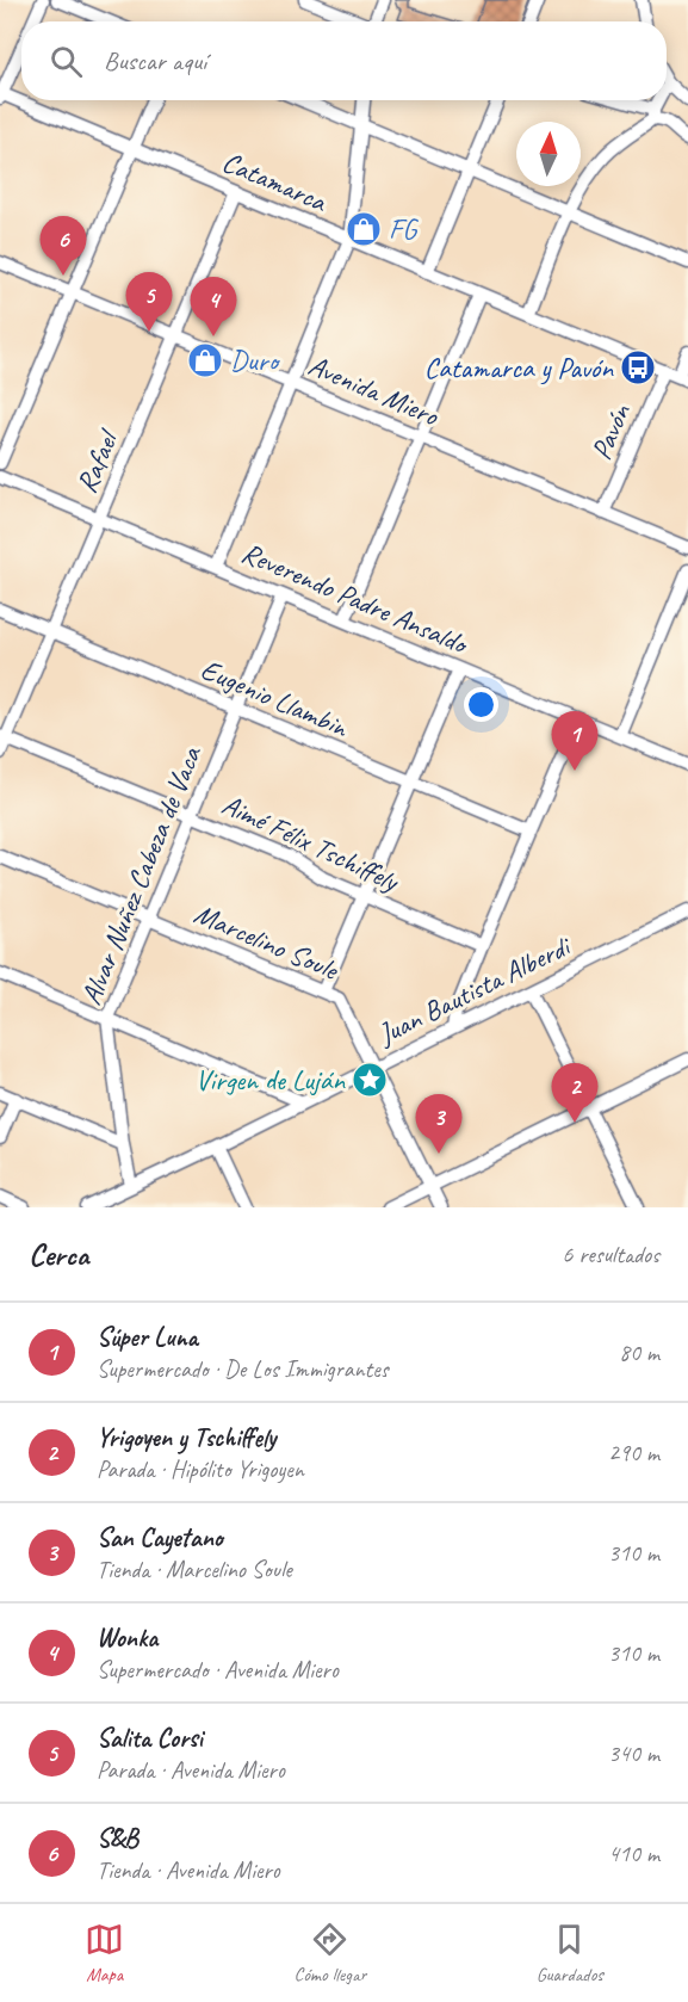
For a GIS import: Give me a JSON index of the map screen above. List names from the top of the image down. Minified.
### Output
{"streets":{"street":["Catamarca","Avenida Miero","Pavón","Rafael","Reverendo Padre Ansaldo","Eugenio Llambin","Aimé Félix Tschiffely","Alvar Nuñez Cabeza de Vaca","Marcelino Soule","Juan Bautista Alberdi"]},"crossings":[["Catamarca","Pavón"],["Catamarca","Rafael"],["Avenida Miero","Pavón"],["Avenida Miero","Rafael"],["Rafael","Reverendo Padre Ansaldo"],["Rafael","Eugenio Llambin"],["Rafael","Aimé Félix Tschiffely"],["Reverendo Padre Ansaldo","Alvar Nuñez Cabeza de Vaca"],["Eugenio Llambin","Alvar Nuñez Cabeza de Vaca"],["Aimé Félix Tschiffely","Alvar Nuñez Cabeza de Vaca"],["Alvar Nuñez Cabeza de Vaca","Marcelino Soule"],["Alvar Nuñez Cabeza de Vaca","Juan Bautista Alberdi"],["Marcelino Soule","Juan Bautista Alberdi"]],"places":{"shop":["FG","Duro"],"bus stop":["Catamarca y Pavón"],"place":["Virgen de Luján"]},"north":"top","page":{"search":"Buscar aquí","pins":["6","5","4","1","2","3"],"heading":["Cerca","6 resultados"],"list":[{"mark":"1","name":"Súper Luna","note":"Supermercado · De Los Immigrantes","value":"80 m"},{"mark":"2","name":"Yrigoyen y Tschiffely","note":"Parada · Hipólito Yrigoyen","value":"290 m"},{"mark":"3","name":"San Cayetano","note":"Tienda · Marcelino Soule","value":"310 m"},{"mark":"4","name":"Wonka","note":"Supermercado · Avenida Miero","value":"310 m"},{"mark":"5","name":"Salita Corsi","note":"Parada · Avenida Miero","value":"340 m"},{"mark":"6","name":"S&B","note":"Tienda · Avenida Miero","value":"410 m"}],"nav":["Mapa","Cómo llegar","Guardados"]}}
